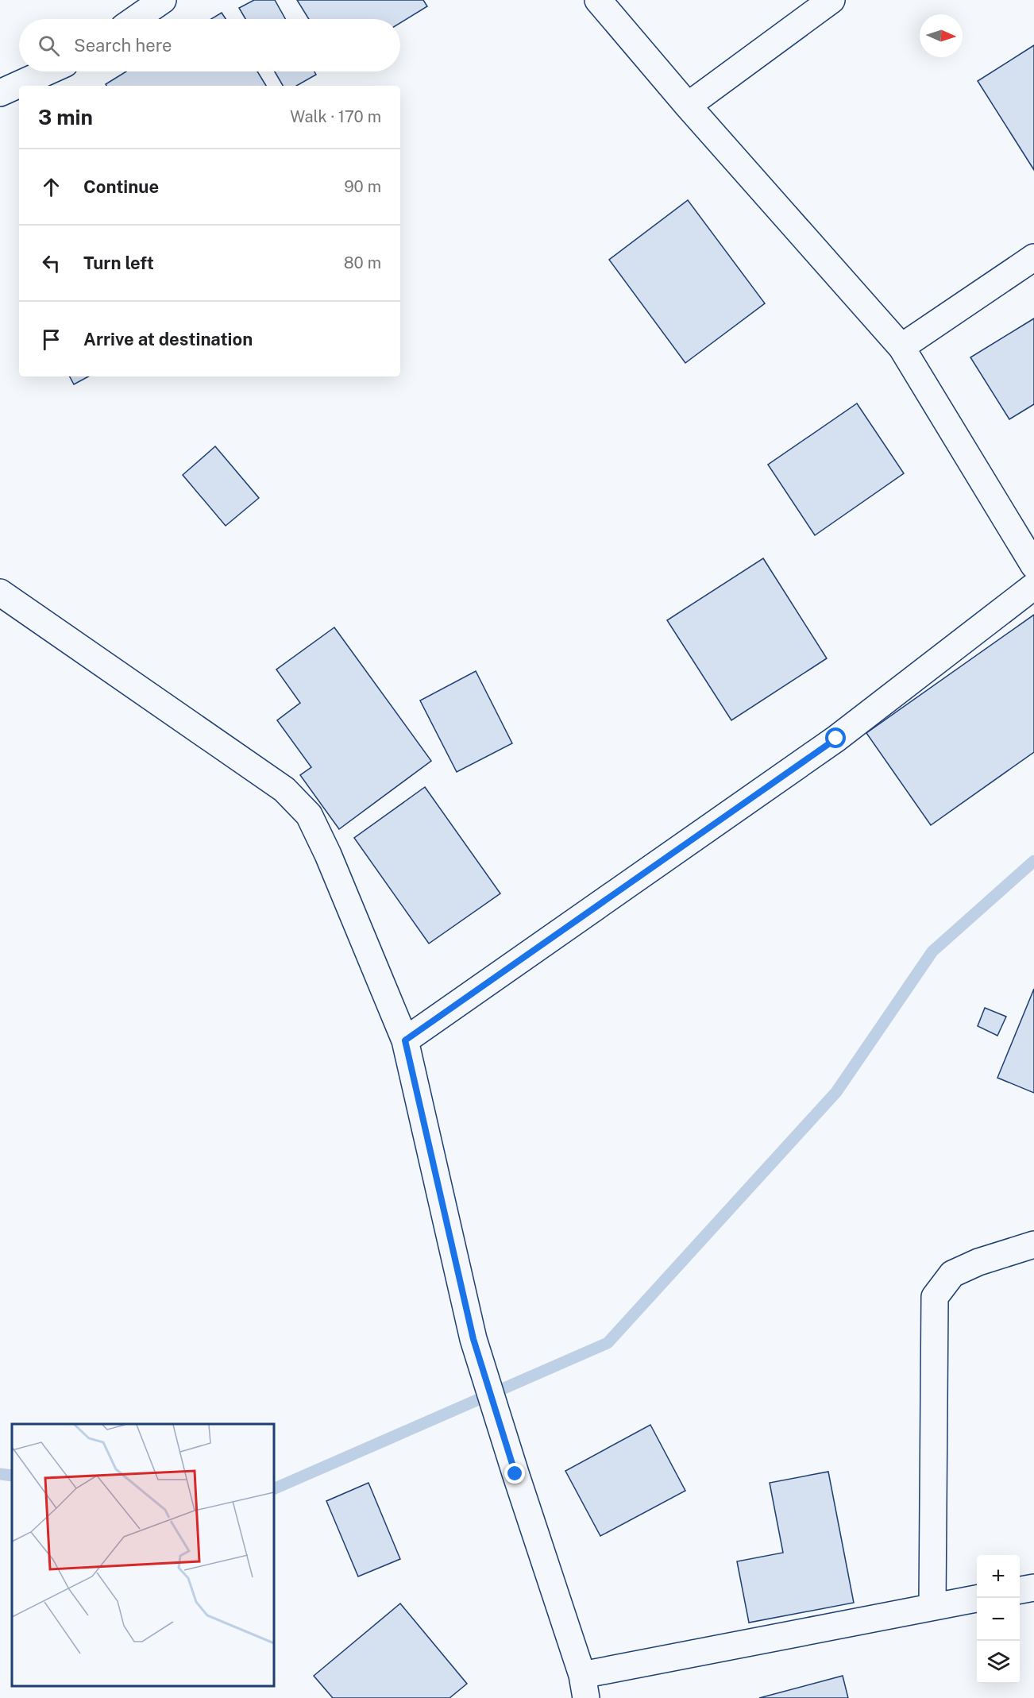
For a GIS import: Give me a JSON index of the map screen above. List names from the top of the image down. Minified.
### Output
{"north":"right","page":{"search":"Search here","heading":["3 min","Walk · 170 m"],"list":[["Continue","90 m"],["Turn left","80 m"],"Arrive at destination"],"map_buttons":["+","−"]}}
